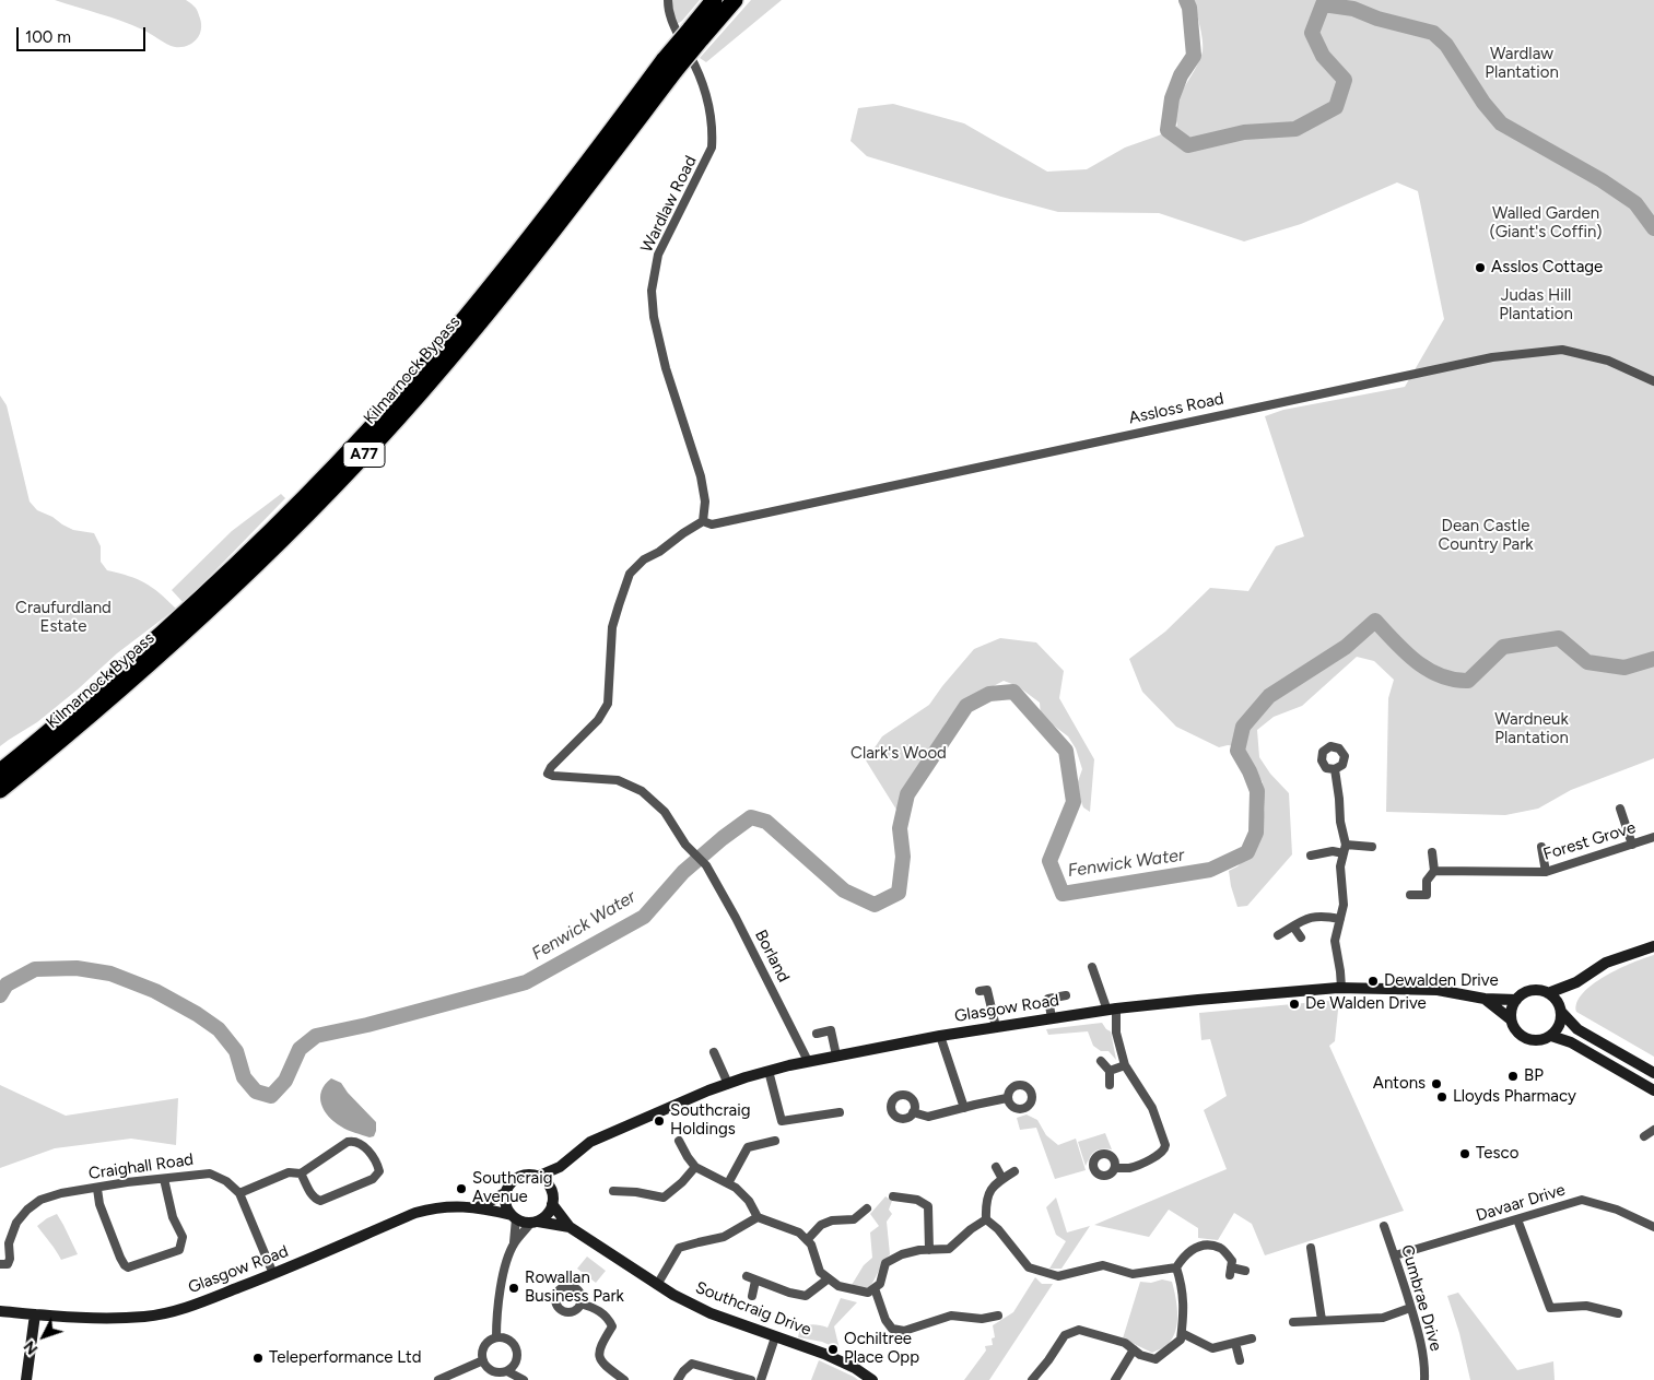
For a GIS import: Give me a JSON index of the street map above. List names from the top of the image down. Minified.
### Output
{"streets":{"highway":["Kilmarnock Bypass","A77"],"main road":["Glasgow Road","Southcraig Drive"],"street":["Wardlaw Road","Assloss Road","Forest Grove","Borland","Craighall Road","Davaar Drive","Cumbrae Drive"]},"crossings":[["Wardlaw Road","Assloss Road"],["Wardlaw Road","Borland"],["Assloss Road","Borland"],["Borland","Glasgow Road"],["Glasgow Road","Southcraig Drive"],["Davaar Drive","Cumbrae Drive"]],"water":["Fenwick Water"],"parks":["Wardlaw Plantation","Walled Garden (Giant's Coffin)","Judas Hill Plantation","Dean Castle Country Park","Craufurdland Estate","Wardneuk Plantation","Clark's Wood"],"places":["Asslos Cottage","Dewalden Drive","De Walden Drive","BP","Antons","Lloyds Pharmacy","Southcraig Holdings","Tesco","Southcraig Avenue","Rowallan Business Park","Ochiltree Place Opp","Teleperformance Ltd"],"scale_bar":"100 m","north":"bottom left"}
